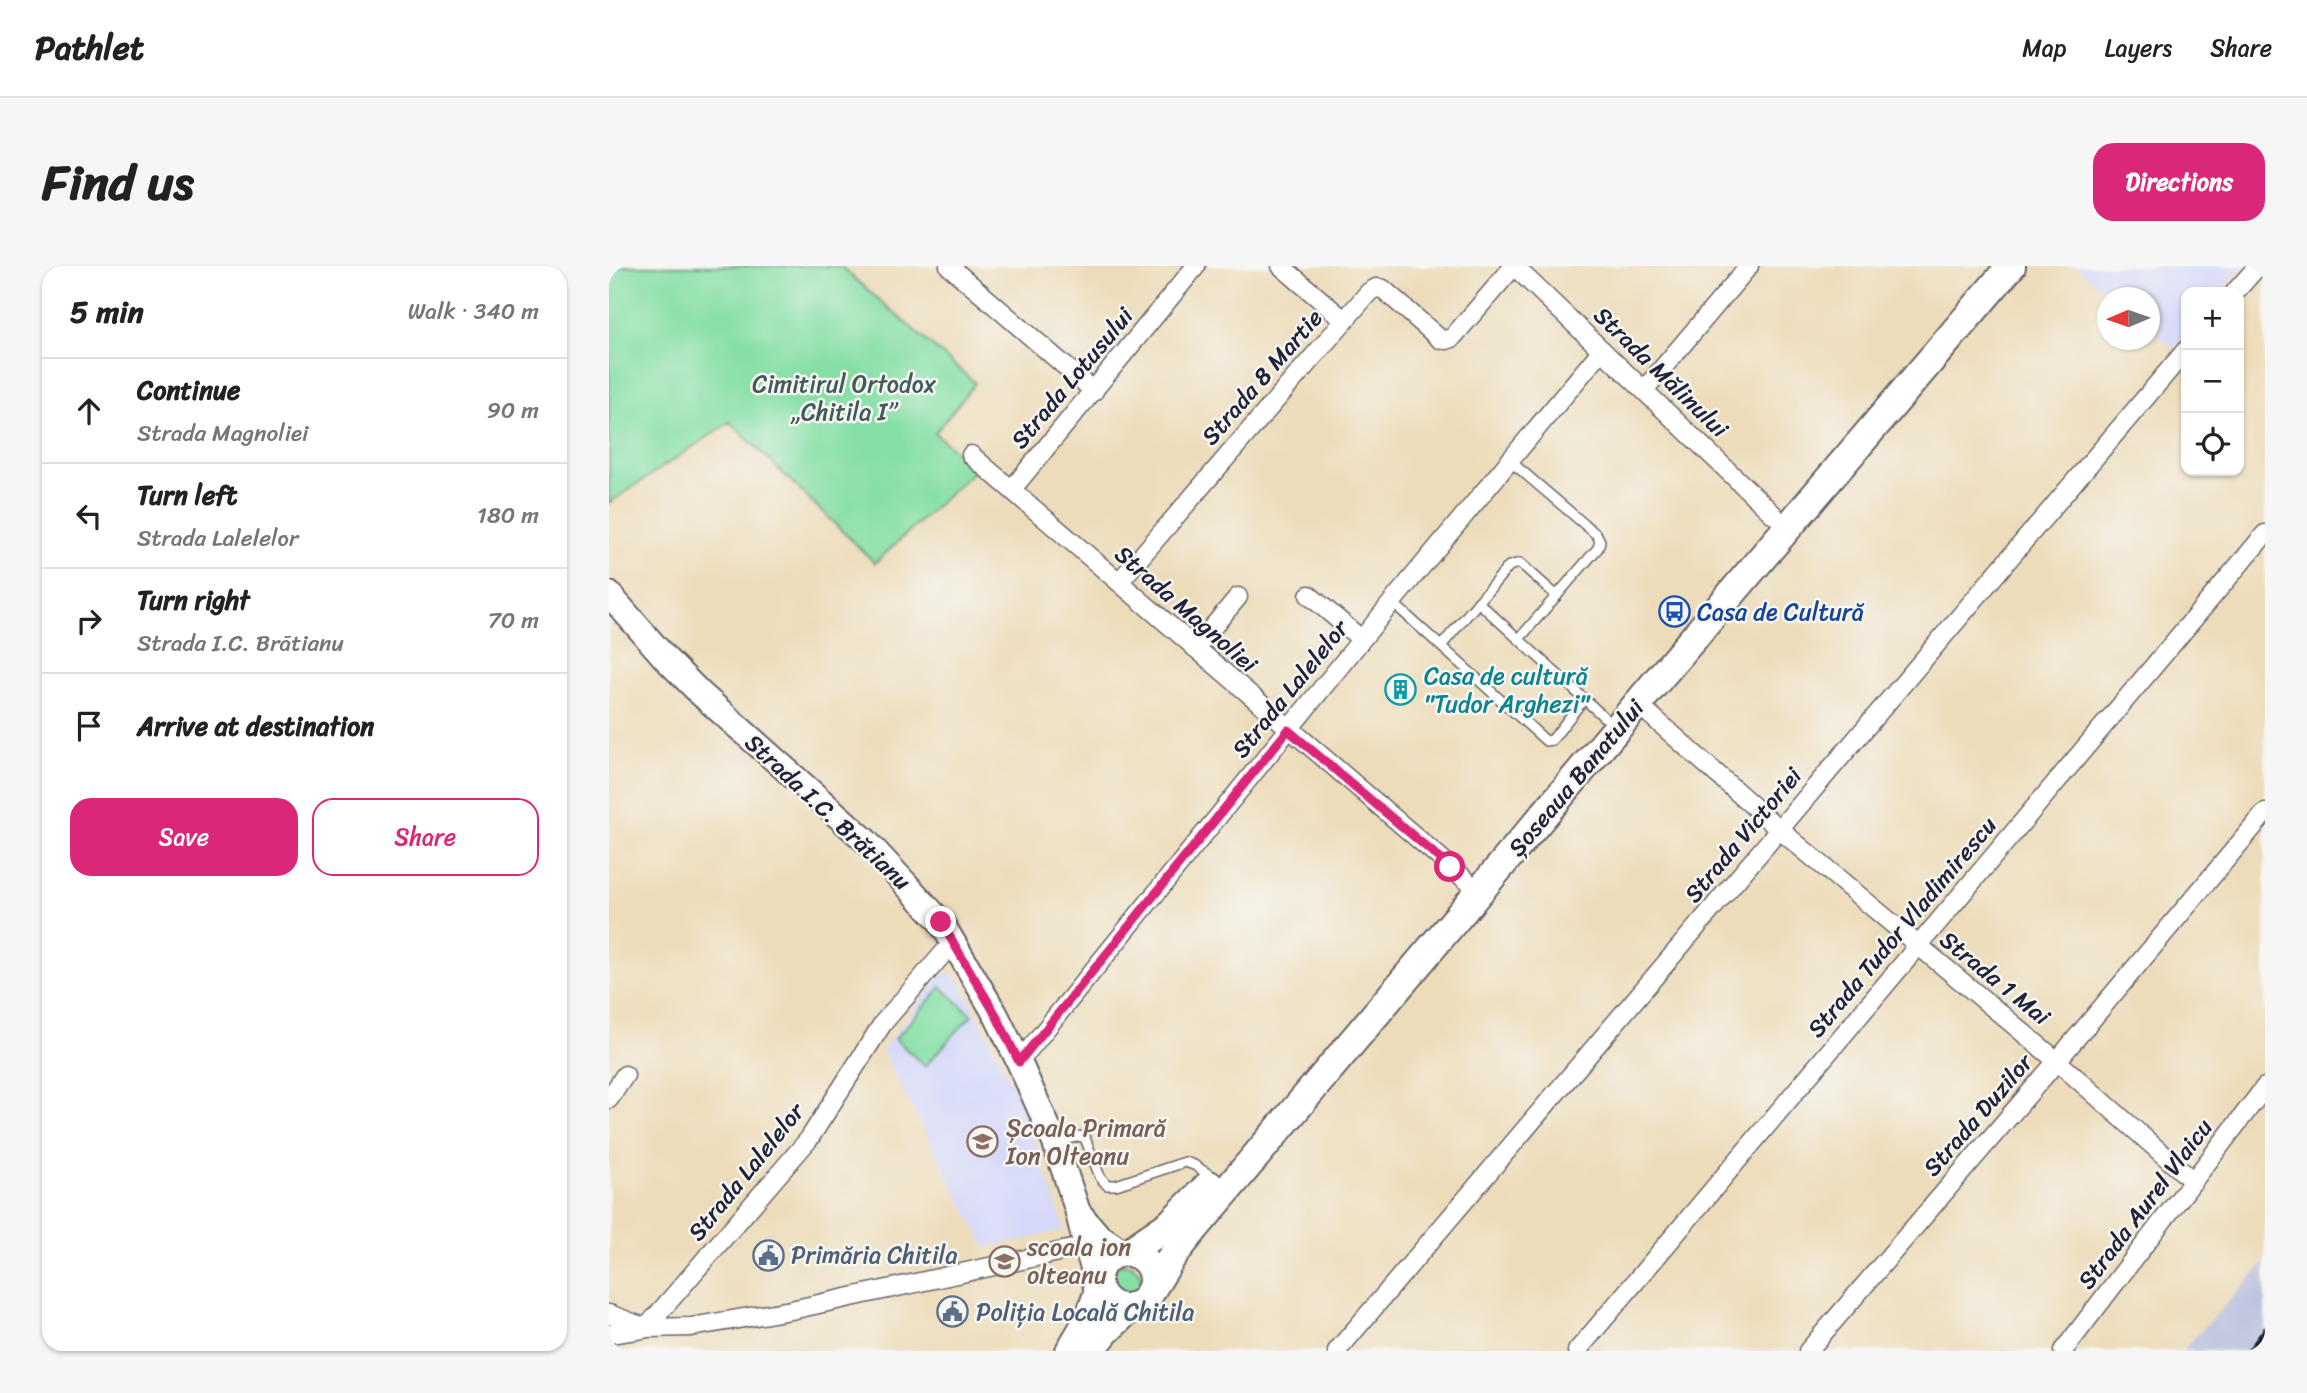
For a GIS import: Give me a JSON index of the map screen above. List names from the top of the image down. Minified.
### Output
{"streets":{"main road":["Șoseaua Banatului","Strada I.C. Brătianu"],"street":["Strada Mălinului","Strada 8 Martie","Strada Lotusului","Strada Magnoliei","Strada Lalelelor","Strada Victoriei","Strada Tudor Vladimirescu","Strada 1 Mai","Strada Duzilor","Strada Aurel Vlaicu"]},"crossings":[["Strada Mălinului","Strada 8 Martie"],["Strada Mălinului","Strada Lalelelor"],["Strada Mălinului","Șoseaua Banatului"],["Strada 8 Martie","Strada Magnoliei"],["Strada Lotusului","Strada Magnoliei"],["Strada Magnoliei","Strada Lalelelor"],["Strada Magnoliei","Șoseaua Banatului"],["Strada Lalelelor","Strada I.C. Brătianu"],["Șoseaua Banatului","Strada I.C. Brătianu"],["Șoseaua Banatului","Strada 1 Mai"],["Strada Victoriei","Strada 1 Mai"],["Strada Tudor Vladimirescu","Strada 1 Mai"],["Strada 1 Mai","Strada Duzilor"],["Strada 1 Mai","Strada Aurel Vlaicu"]],"parks":["Cimitirul Ortodox „Chitila I”"],"places":{"bus stop":["Casa de Cultură"],"building":["Casa de cultură \"Tudor Arghezi\""],"school or university":["Școala Primară Ion Olteanu","scoala ion olteanu"],"public building":["Primăria Chitila","Poliția Locală Chitila"]},"north":"left","page":{"header":"Pathlet","nav":["Map","Layers","Share"],"title":"Find us","buttons":["Directions",["Save","Share"]],"heading":["5 min","Walk · 340 m"],"map_buttons":["+","−"],"list":[["Continue","Strada Magnoliei","90 m"],["Turn left","Strada Lalelelor","180 m"],["Turn right","Strada I.C. Brătianu","70 m"],"Arrive at destination"]}}
